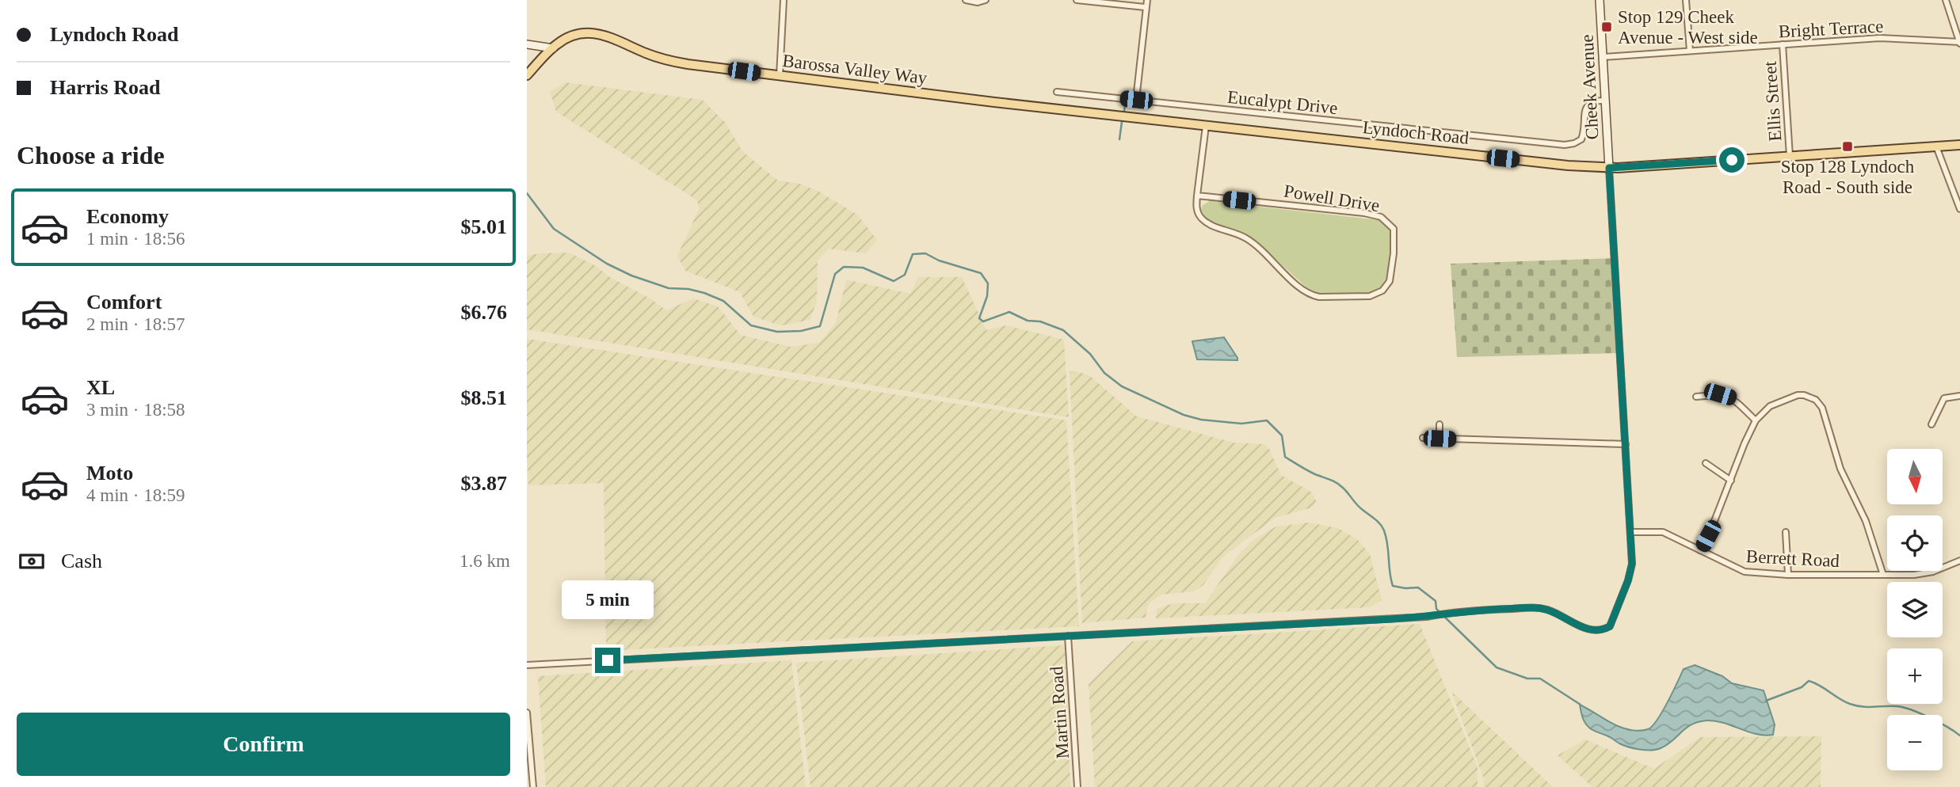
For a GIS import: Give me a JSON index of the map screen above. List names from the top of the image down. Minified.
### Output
{"streets":{"main road":["Barossa Valley Way","Lyndoch Road"],"street":["Bright Terrace","Cheek Avenue","Ellis Street","Eucalypt Drive","Powell Drive","Berrett Road","Martin Road"]},"crossings":[["Bright Terrace","Cheek Avenue"],["Bright Terrace","Ellis Street"],["Barossa Valley Way","Lyndoch Road"],["Cheek Avenue","Eucalypt Drive"],["Cheek Avenue","Lyndoch Road"],["Cheek Avenue","Berrett Road"],["Cheek Avenue","Martin Road"],["Ellis Street","Lyndoch Road"],["Lyndoch Road","Powell Drive"]],"places":{"transit":["Stop 129 Cheek Avenue - West side","Stop 128 Lyndoch Road - South side"]},"north":"bottom","page":{"banner":["Lyndoch Road","Harris Road"],"heading":"Choose a ride","list":[{"name":"Economy","note":"1 min · 18:56","value":"$5.01"},{"name":"Comfort","note":"2 min · 18:57","value":"$6.76"},{"name":"XL","note":"3 min · 18:58","value":"$8.51"},{"name":"Moto","note":"4 min · 18:59","value":"$3.87"}],"map_buttons":["+","−"],"pay":["Cash","1.6 km"],"bubble":"5 min","buttons":"Confirm"}}
